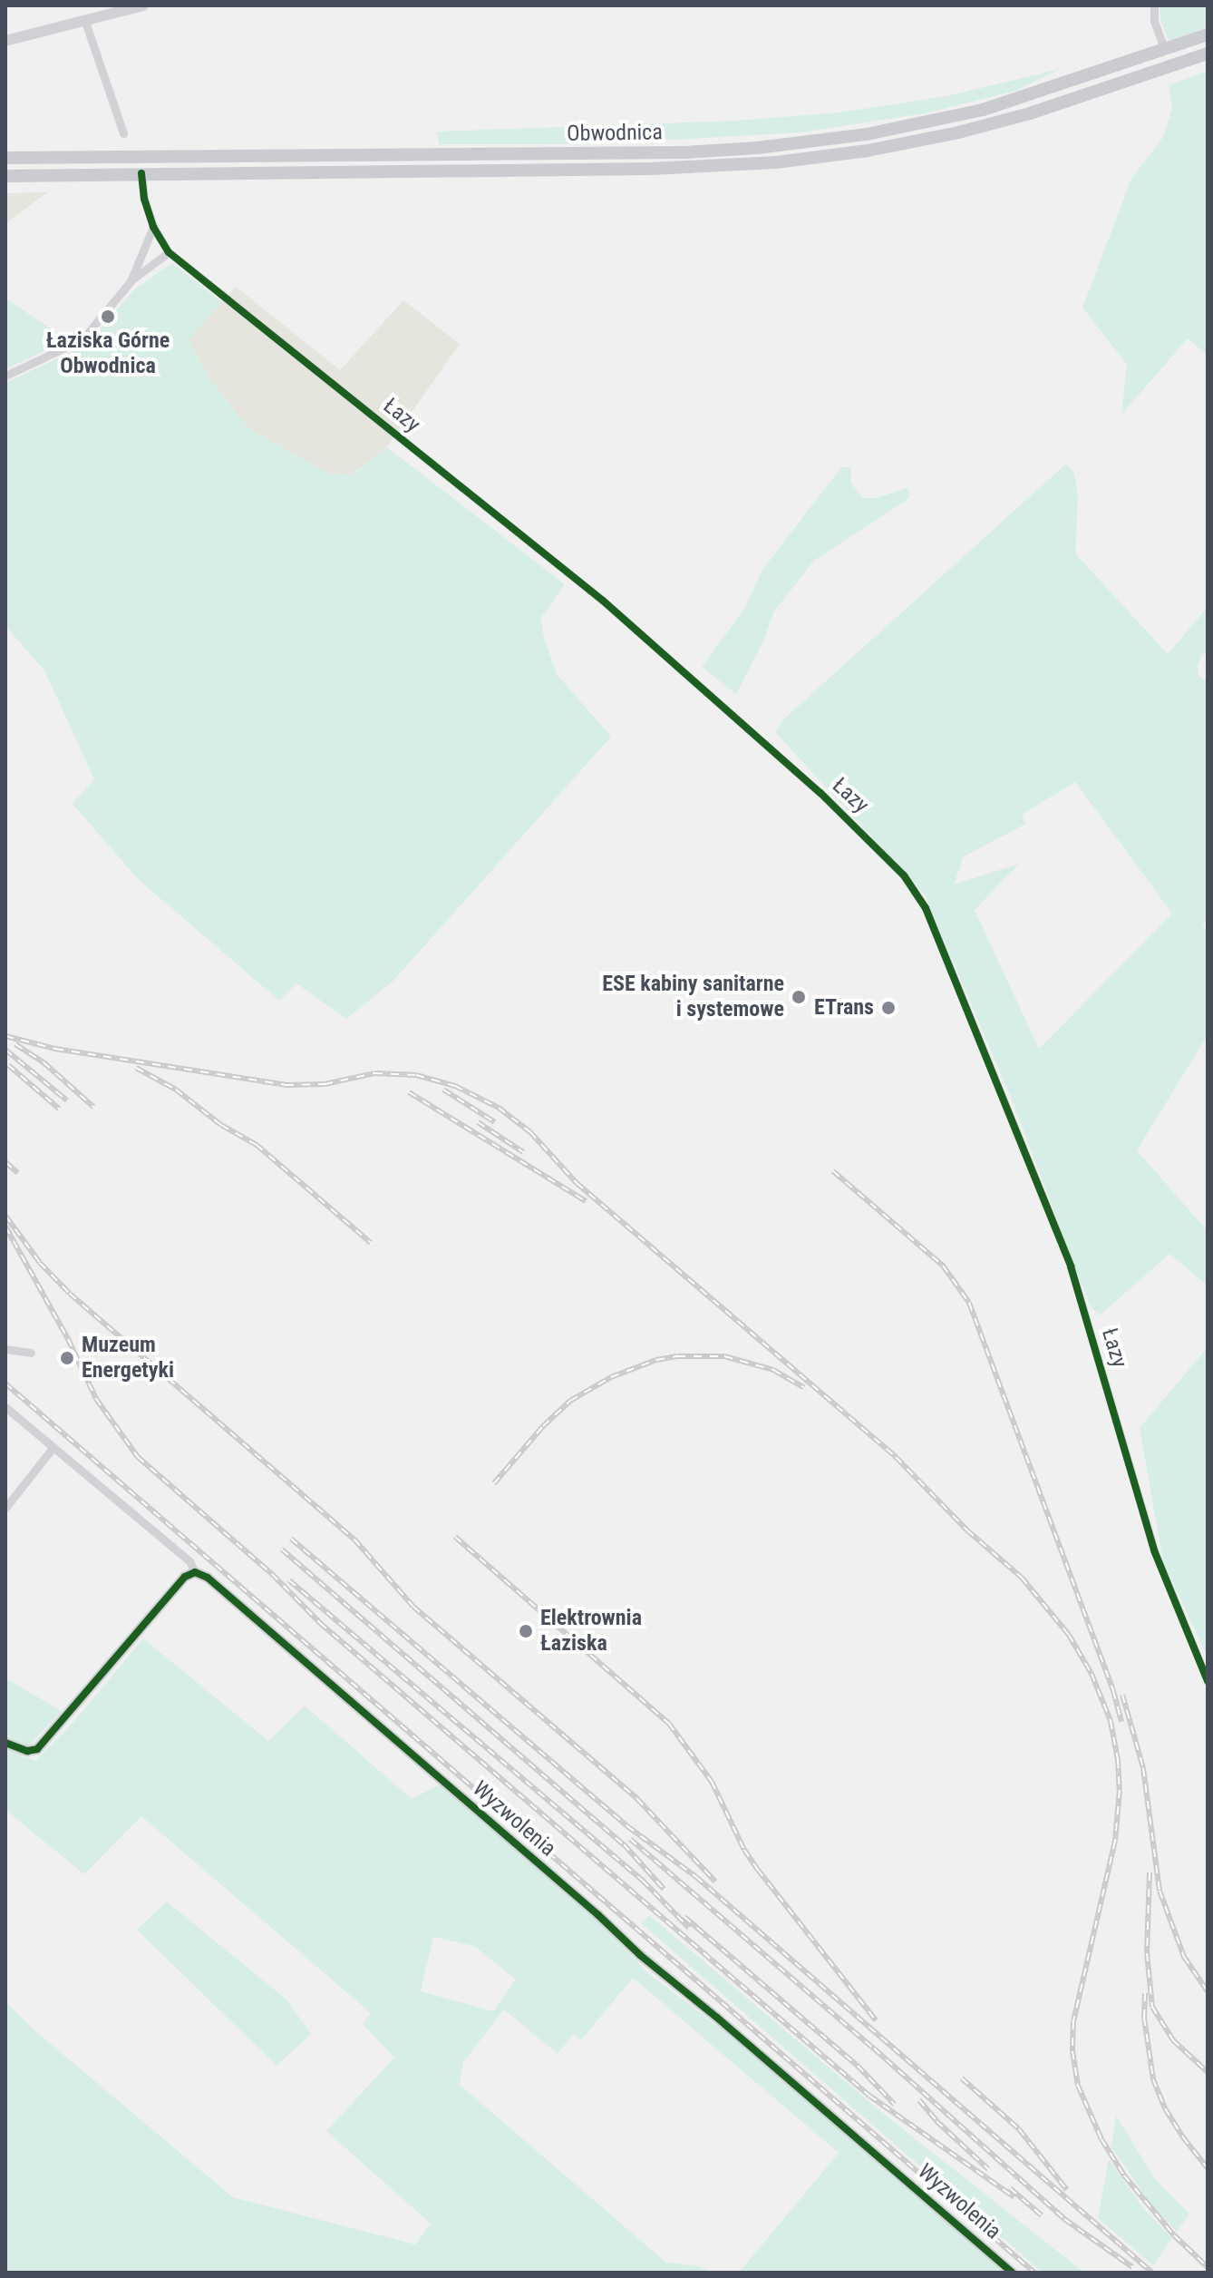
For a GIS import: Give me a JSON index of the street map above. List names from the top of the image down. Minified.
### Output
{"streets":{"main road":["Obwodnica"],"street":["Łazy","Wyzwolenia"]},"crossings":[["Obwodnica","Łazy"]],"places":["Łaziska Górne Obwodnica","ESE kabiny sanitarne i systemowe","ETrans","Muzeum Energetyki","Elektrownia Łaziska"]}
